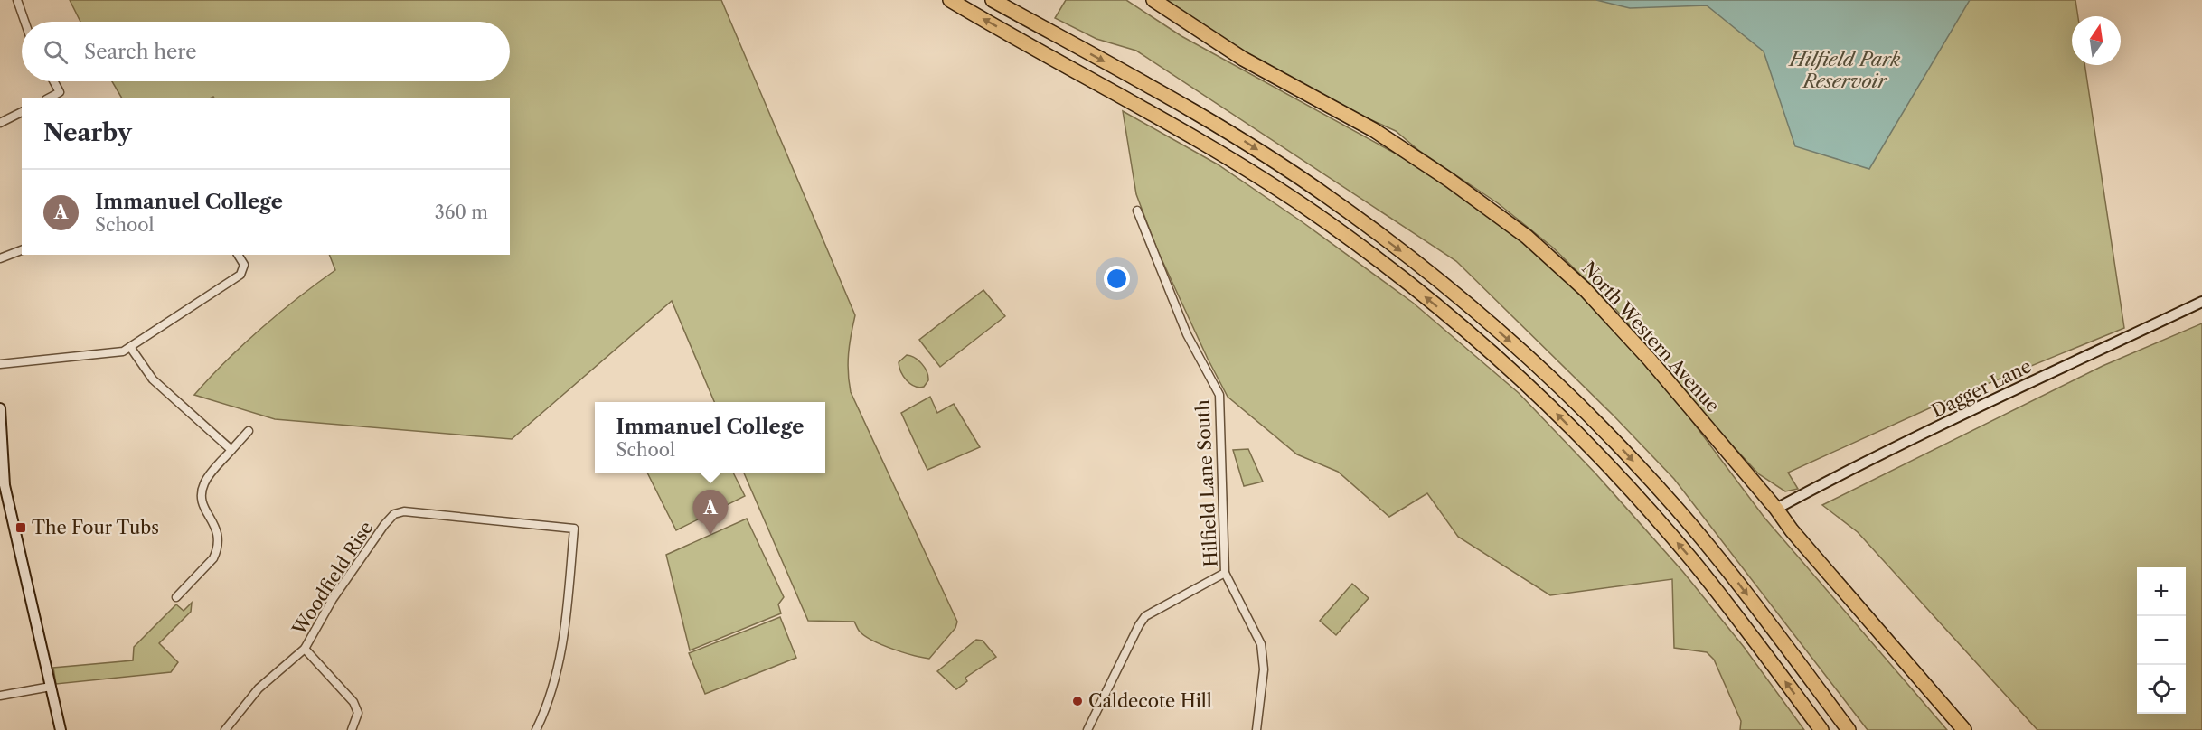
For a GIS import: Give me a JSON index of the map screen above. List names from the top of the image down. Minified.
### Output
{"streets":{"highway":["North Western Avenue"],"street":["Dagger Lane","Hilfield Lane South","Woodfield Rise"]},"crossings":[["North Western Avenue","Dagger Lane"]],"water":["Hilfield Park Reservoir"],"places":{"transit":["The Four Tubs"],"other":["Caldecote Hill"]},"north":"top","page":{"search":"Search here","heading":"Nearby","list":[{"mark":"A","name":"Immanuel College","note":"School","value":"360 m"}],"popup":["Immanuel College","School"],"pins":"A","map_buttons":["+","−"]}}
